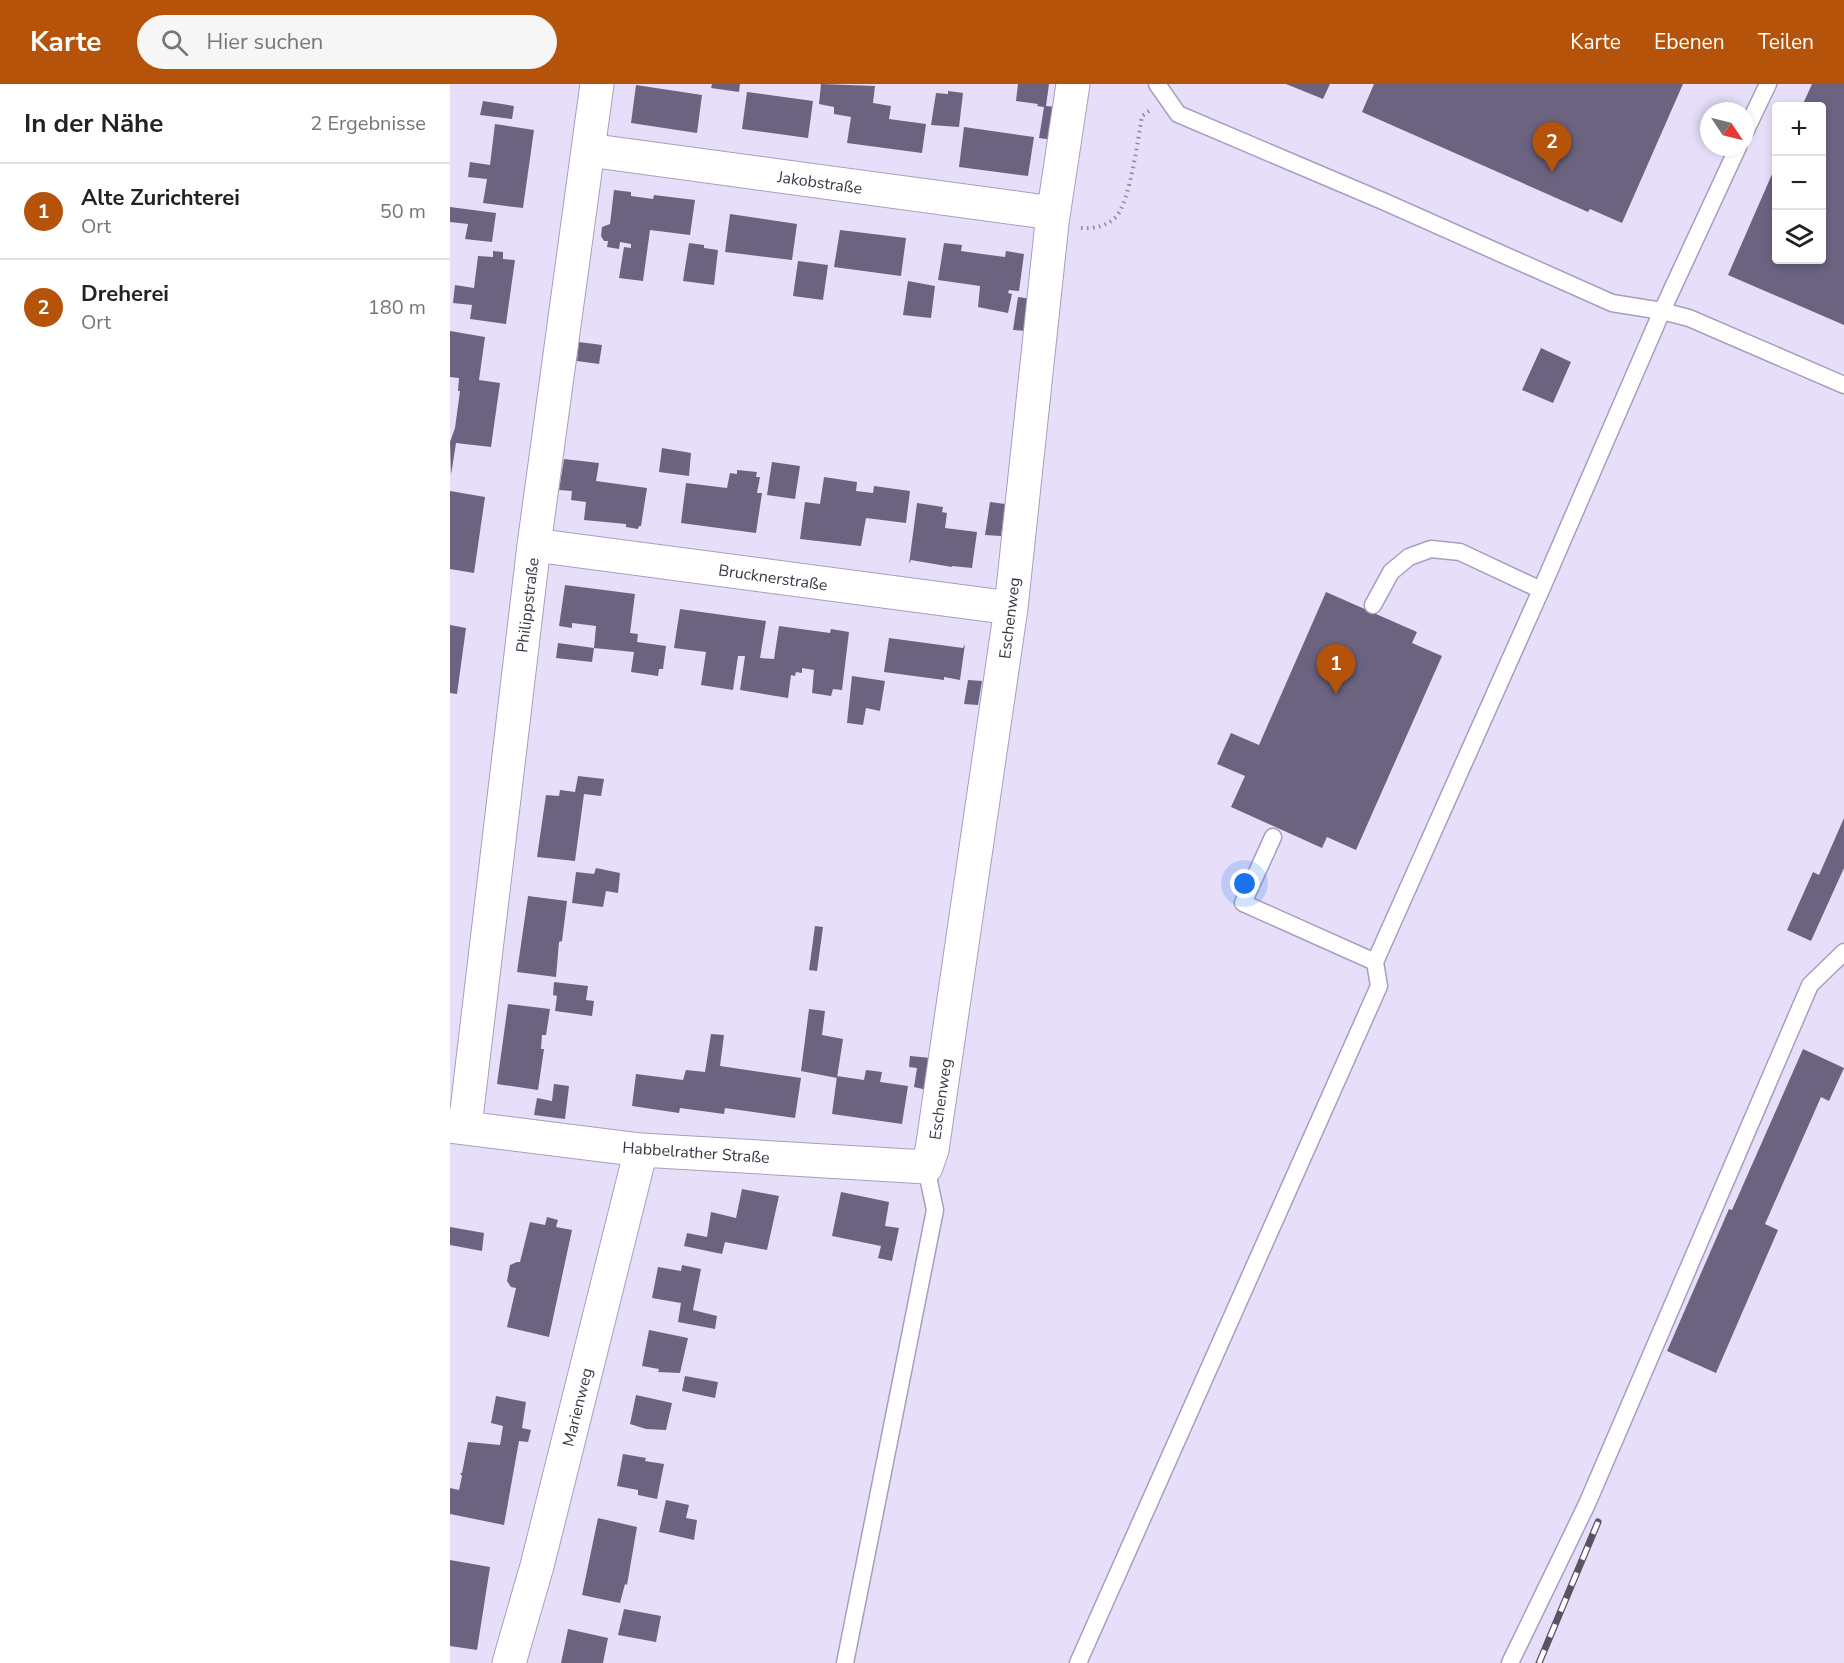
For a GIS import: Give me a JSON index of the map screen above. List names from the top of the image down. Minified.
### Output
{"streets":{"street":["Jakobstraße","Brucknerstraße","Philippstraße","Eschenweg","Habbelrather Straße","Marienweg"]},"crossings":[["Jakobstraße","Philippstraße"],["Jakobstraße","Eschenweg"],["Brucknerstraße","Philippstraße"],["Brucknerstraße","Eschenweg"],["Philippstraße","Habbelrather Straße"],["Eschenweg","Habbelrather Straße"],["Habbelrather Straße","Marienweg"]],"north":"bottom right","page":{"header":"Karte","search":"Hier suchen","nav":["Karte","Ebenen","Teilen"],"heading":["In der Nähe","2 Ergebnisse"],"map_buttons":["+","−"],"pins":["2","1"],"list":[{"mark":"1","name":"Alte Zurichterei","note":"Ort","value":"50 m"},{"mark":"2","name":"Dreherei","note":"Ort","value":"180 m"}]}}
